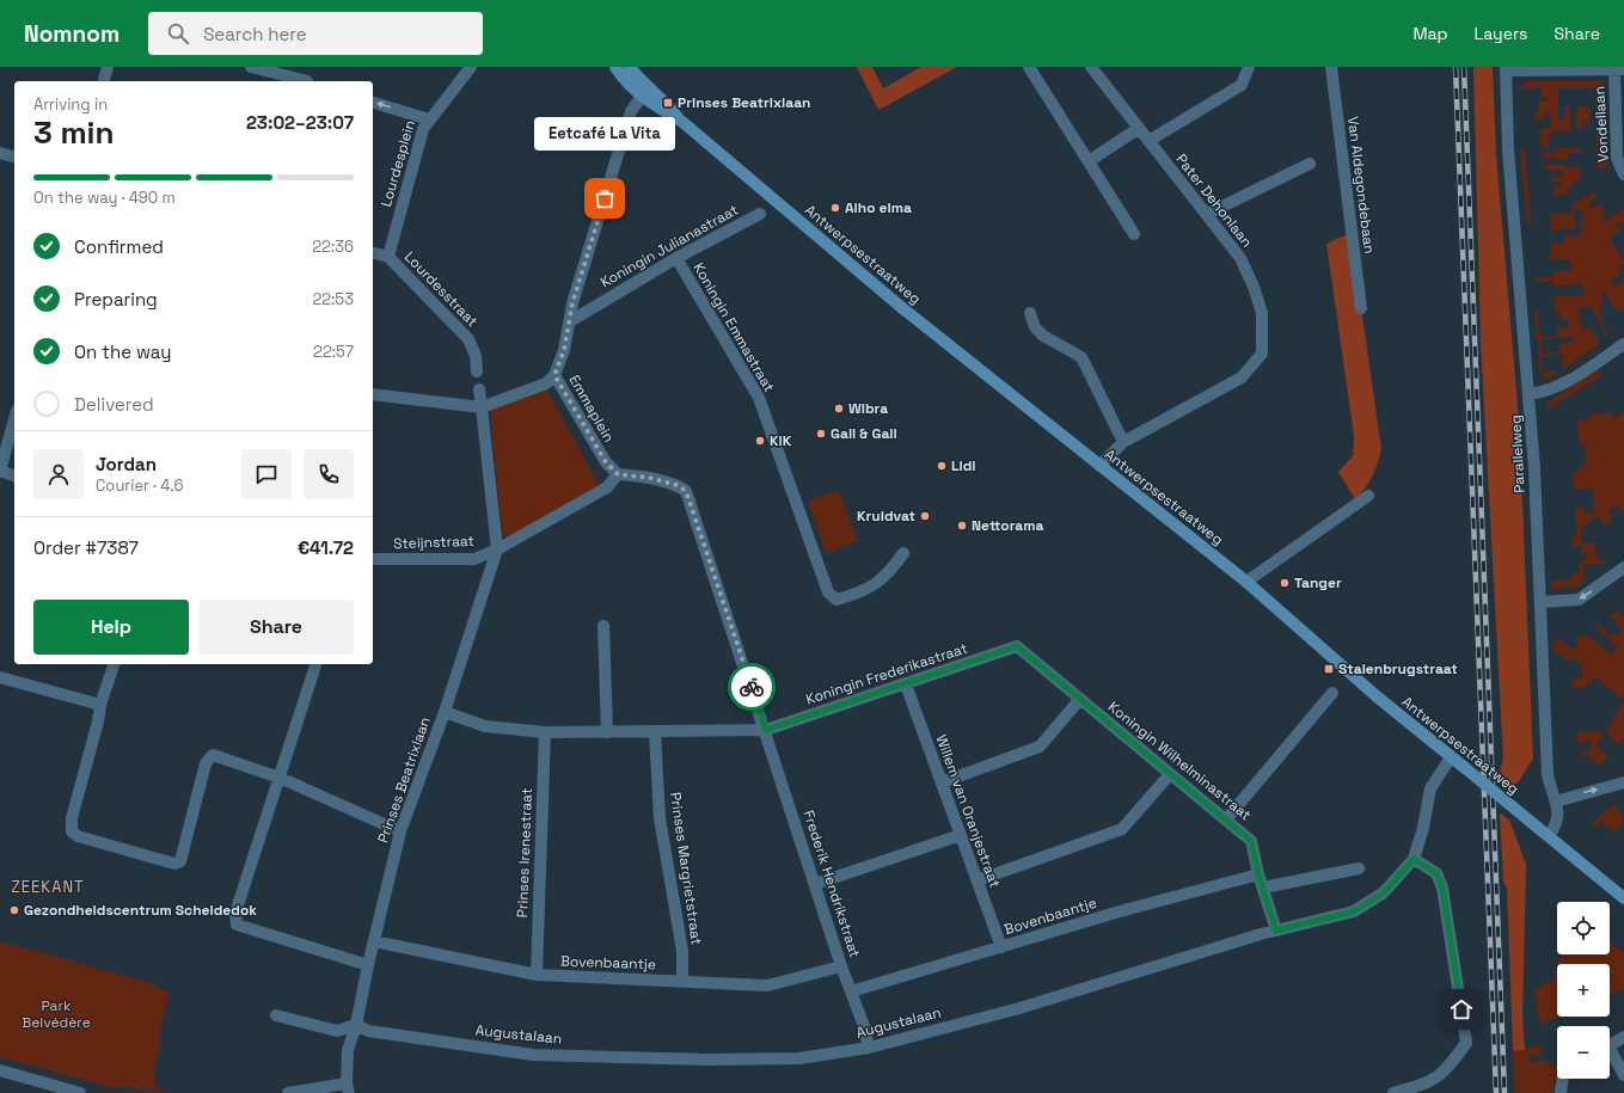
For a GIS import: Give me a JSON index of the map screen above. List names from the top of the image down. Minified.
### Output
{"streets":{"street":["Vondellaan","Lourdesplein","Van Aldegondebaan","Pater Dehonlaan","Koningin Julianastraat","Antwerpsestraatweg","Lourdesstraat","Koningin Emmastraat","Emmaplein","Parallelweg","Steijnstraat","Koningin Frederikastraat","Koningin Wilhelminastraat","Prinses Beatrixlaan","Willem van Oranjestraat","Prinses Irenestraat","Prinses Margrietstraat","Frederik Hendrikstraat","Bovenbaantje","Augustalaan"]},"crossings":[["Lourdesplein","Lourdesstraat"],["Pater Dehonlaan","Antwerpsestraatweg"],["Koningin Julianastraat","Koningin Emmastraat"],["Antwerpsestraatweg","Parallelweg"],["Emmaplein","Frederik Hendrikstraat"],["Steijnstraat","Prinses Beatrixlaan"],["Koningin Frederikastraat","Koningin Wilhelminastraat"],["Koningin Frederikastraat","Prinses Beatrixlaan"],["Koningin Frederikastraat","Willem van Oranjestraat"],["Koningin Frederikastraat","Prinses Irenestraat"],["Koningin Frederikastraat","Prinses Margrietstraat"],["Koningin Frederikastraat","Frederik Hendrikstraat"],["Koningin Wilhelminastraat","Bovenbaantje"],["Koningin Wilhelminastraat","Augustalaan"],["Prinses Beatrixlaan","Bovenbaantje"],["Prinses Beatrixlaan","Augustalaan"],["Willem van Oranjestraat","Bovenbaantje"],["Prinses Irenestraat","Bovenbaantje"],["Prinses Margrietstraat","Bovenbaantje"],["Frederik Hendrikstraat","Bovenbaantje"],["Frederik Hendrikstraat","Augustalaan"]],"districts":["ZEEKANT"],"parks":["Park Belvédère"],"places":{"transit":["Prinses Beatrixlaan","Stalenbrugstraat"],"other":["Eetcafé La Vita","Alho eima","Wibra","Gall & Gall","KiK","Lidl","Kruidvat","Nettorama","Tanger","Gezondheidscentrum Scheldedok"]},"page":{"header":"Nomnom","search":"Search here","nav":["Map","Layers","Share"],"heading":["3 min","Arriving in","23:02–23:07"],"panel":["Jordan","Courier · 4.6","Order #7387","€41.72"],"bubble":"Eetcafé La Vita","bar":"On the way · 490 m","list":[["Confirmed","22:36"],["Preparing","22:53"],["On the way","22:57"],"Delivered"],"buttons":["Help","Share"],"map_buttons":["+","−"]}}
